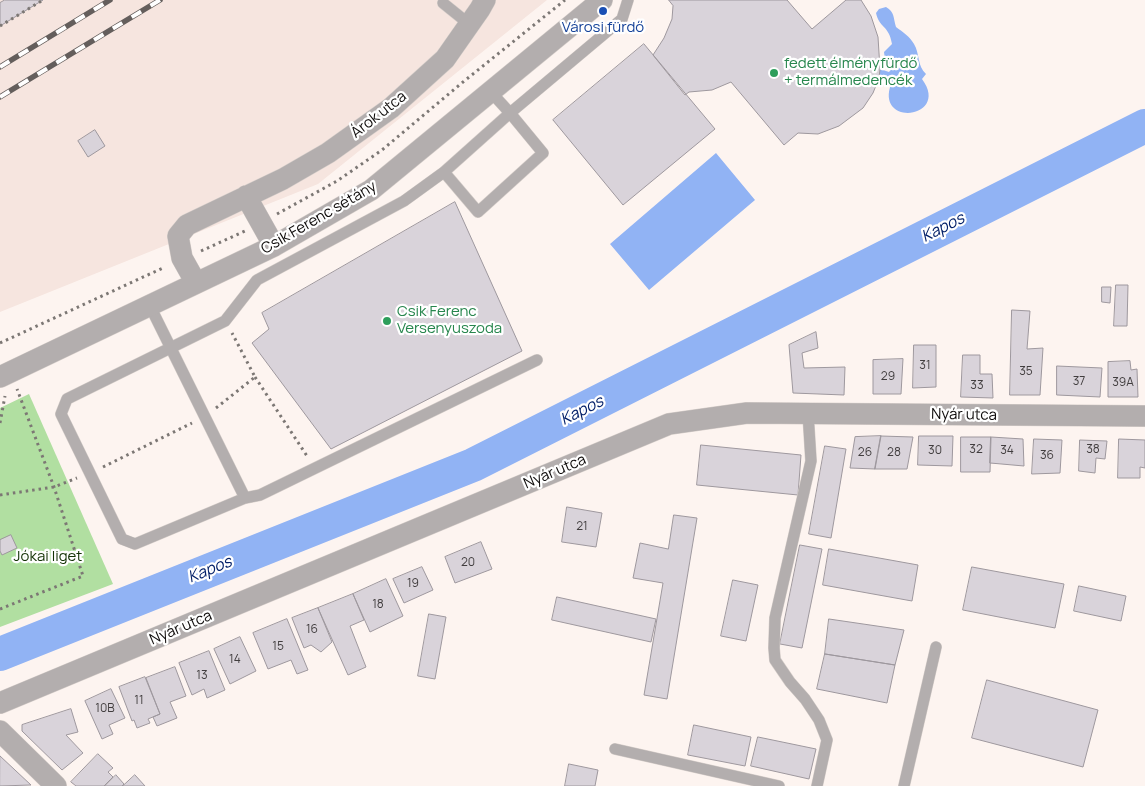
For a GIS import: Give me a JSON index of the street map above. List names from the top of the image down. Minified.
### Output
{"streets":{"street":["Árok utca","Csik Ferenc sétány","Nyár utca"]},"crossings":[["Árok utca","Csik Ferenc sétány"]],"water":["Kapos"],"parks":["Jókai liget"],"places":["Városi fürdő","fedett élményfürdő + termálmedencék","Csik Ferenc Versenyuszoda"],"house_numbers":["31","35","29","37","39A","33","32","38","30","34","26","28","36","21","20","19","18","16","15","14","13","11","10B"]}
